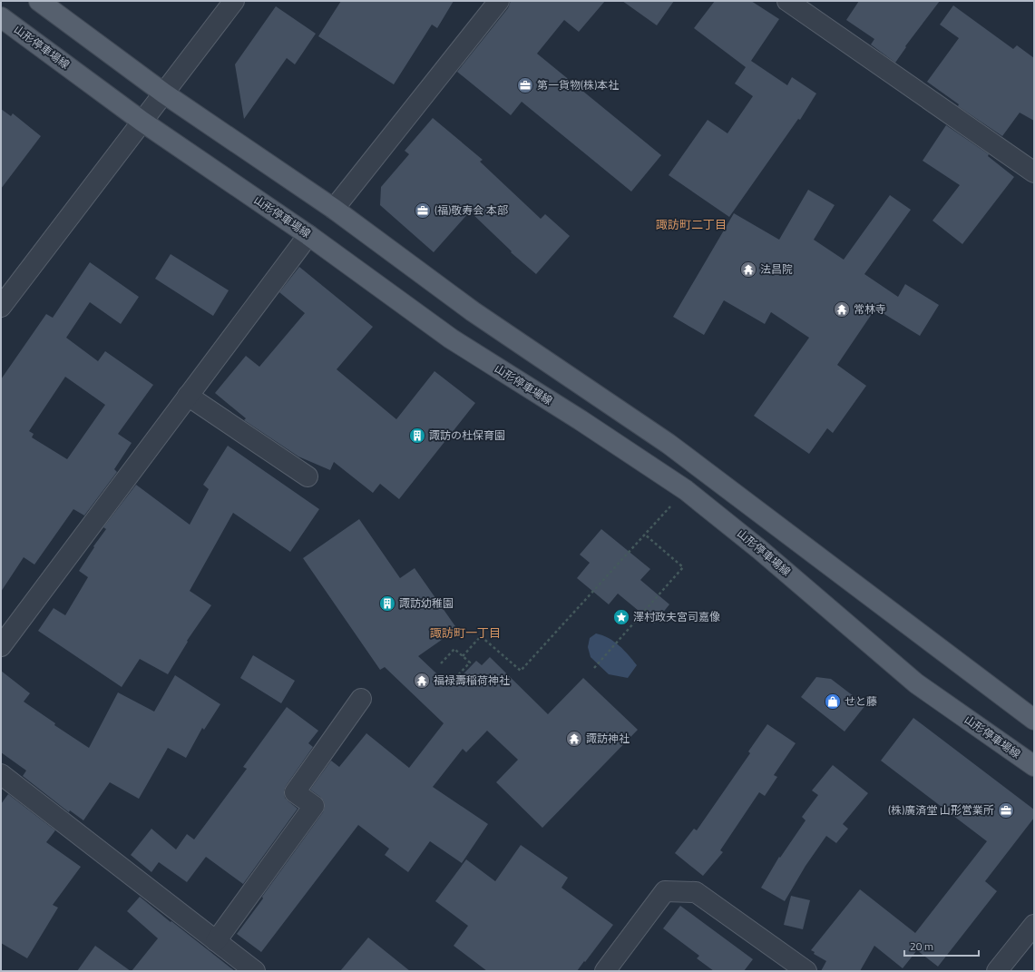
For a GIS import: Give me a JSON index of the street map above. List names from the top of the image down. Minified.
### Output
{"streets":{"main road":["山形停車場線"]},"districts":["諏訪町二丁目","諏訪町一丁目"],"places":{"office":["第一貨物(株)本社","(福)敬寿会 本部","(株)廣済堂 山形営業所"],"temple":["法昌院","常林寺","福禄壽稲荷神社","諏訪神社"],"building":["諏訪の杜保育園","諏訪幼稚園"],"place":["澤村政夫宮司嘉像"],"shop":["せと藤"]},"scale_bar":"20 m"}
